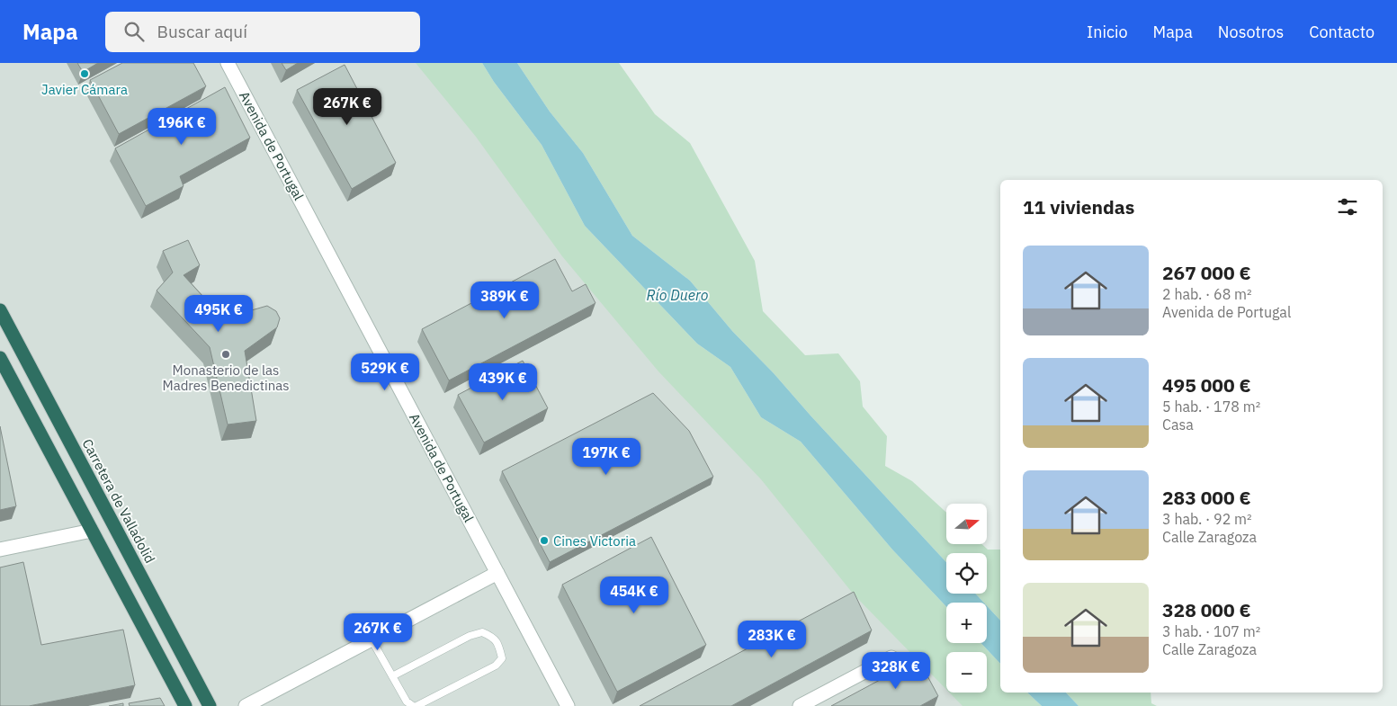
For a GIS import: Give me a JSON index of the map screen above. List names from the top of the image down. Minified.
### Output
{"streets":{"highway":["Carretera de Valladolid"],"street":["Avenida de Portugal"]},"water":["Río Duero"],"places":["Javier Cámara","Monasterio de las Madres Benedictinas","Cines Victoria"],"north":"right","page":{"header":"Mapa","search":"Buscar aquí","nav":["Inicio","Mapa","Nosotros","Contacto"],"price":["267K €","196K €","389K €","495K €","529K €","439K €","197K €","454K €","267K €","283K €","328K €"],"heading":"11 viviendas","list":[{"name":"267 000 €","note":"2 hab. · 68 m² · Avenida de Portugal"},{"name":"495 000 €","note":"5 hab. · 178 m² · Casa"},{"name":"283 000 €","note":"3 hab. · 92 m² · Calle Zaragoza"},{"name":"328 000 €","note":"3 hab. · 107 m² · Calle Zaragoza"}],"map_buttons":["+","−"]}}
